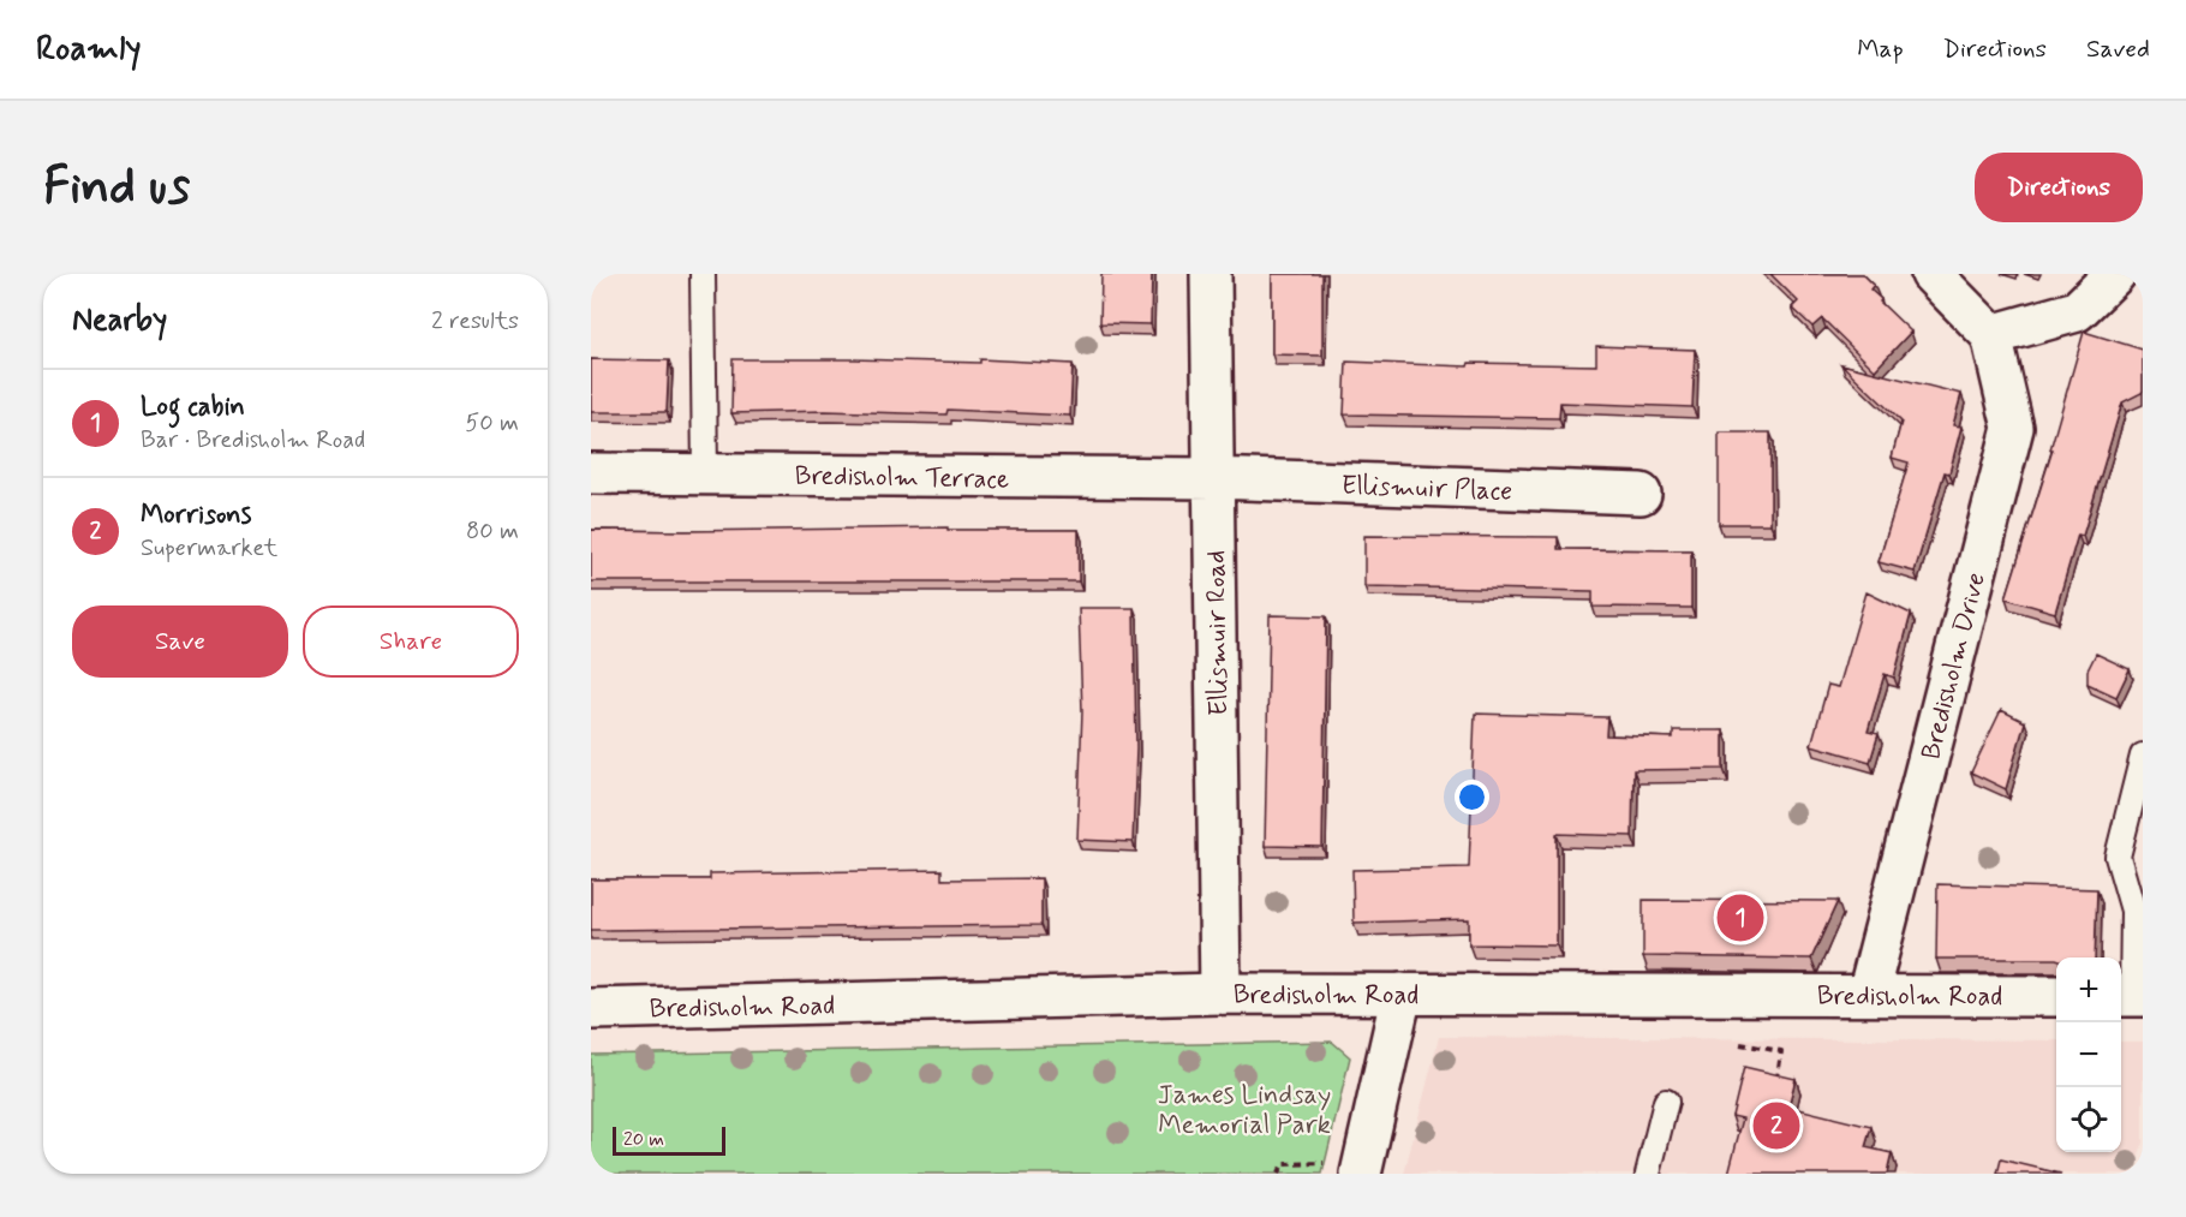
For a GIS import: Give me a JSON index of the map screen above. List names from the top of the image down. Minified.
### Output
{"streets":{"street":["Bredisholm Terrace","Ellismuir Place","Ellismuir Road","Bredisholm Drive","Bredisholm Road"]},"crossings":[["Bredisholm Terrace","Ellismuir Place"],["Bredisholm Terrace","Ellismuir Road"],["Ellismuir Place","Ellismuir Road"],["Ellismuir Road","Bredisholm Road"],["Bredisholm Drive","Bredisholm Road"]],"parks":["James Lindsay Memorial Park"],"scale_bar":"20 m","page":{"header":"Roamly","nav":["Map","Directions","Saved"],"buttons":["Directions",["Save","Share"]],"title":"Find us","heading":["Nearby","2 results"],"list":[{"mark":"1","name":"Log cabin","note":"Bar · Bredisholm Road","value":"50 m"},{"mark":"2","name":"Morrisons","note":"Supermarket","value":"80 m"}],"pins":["1","2"],"map_buttons":["+","−"],"scale":"20 m"}}
